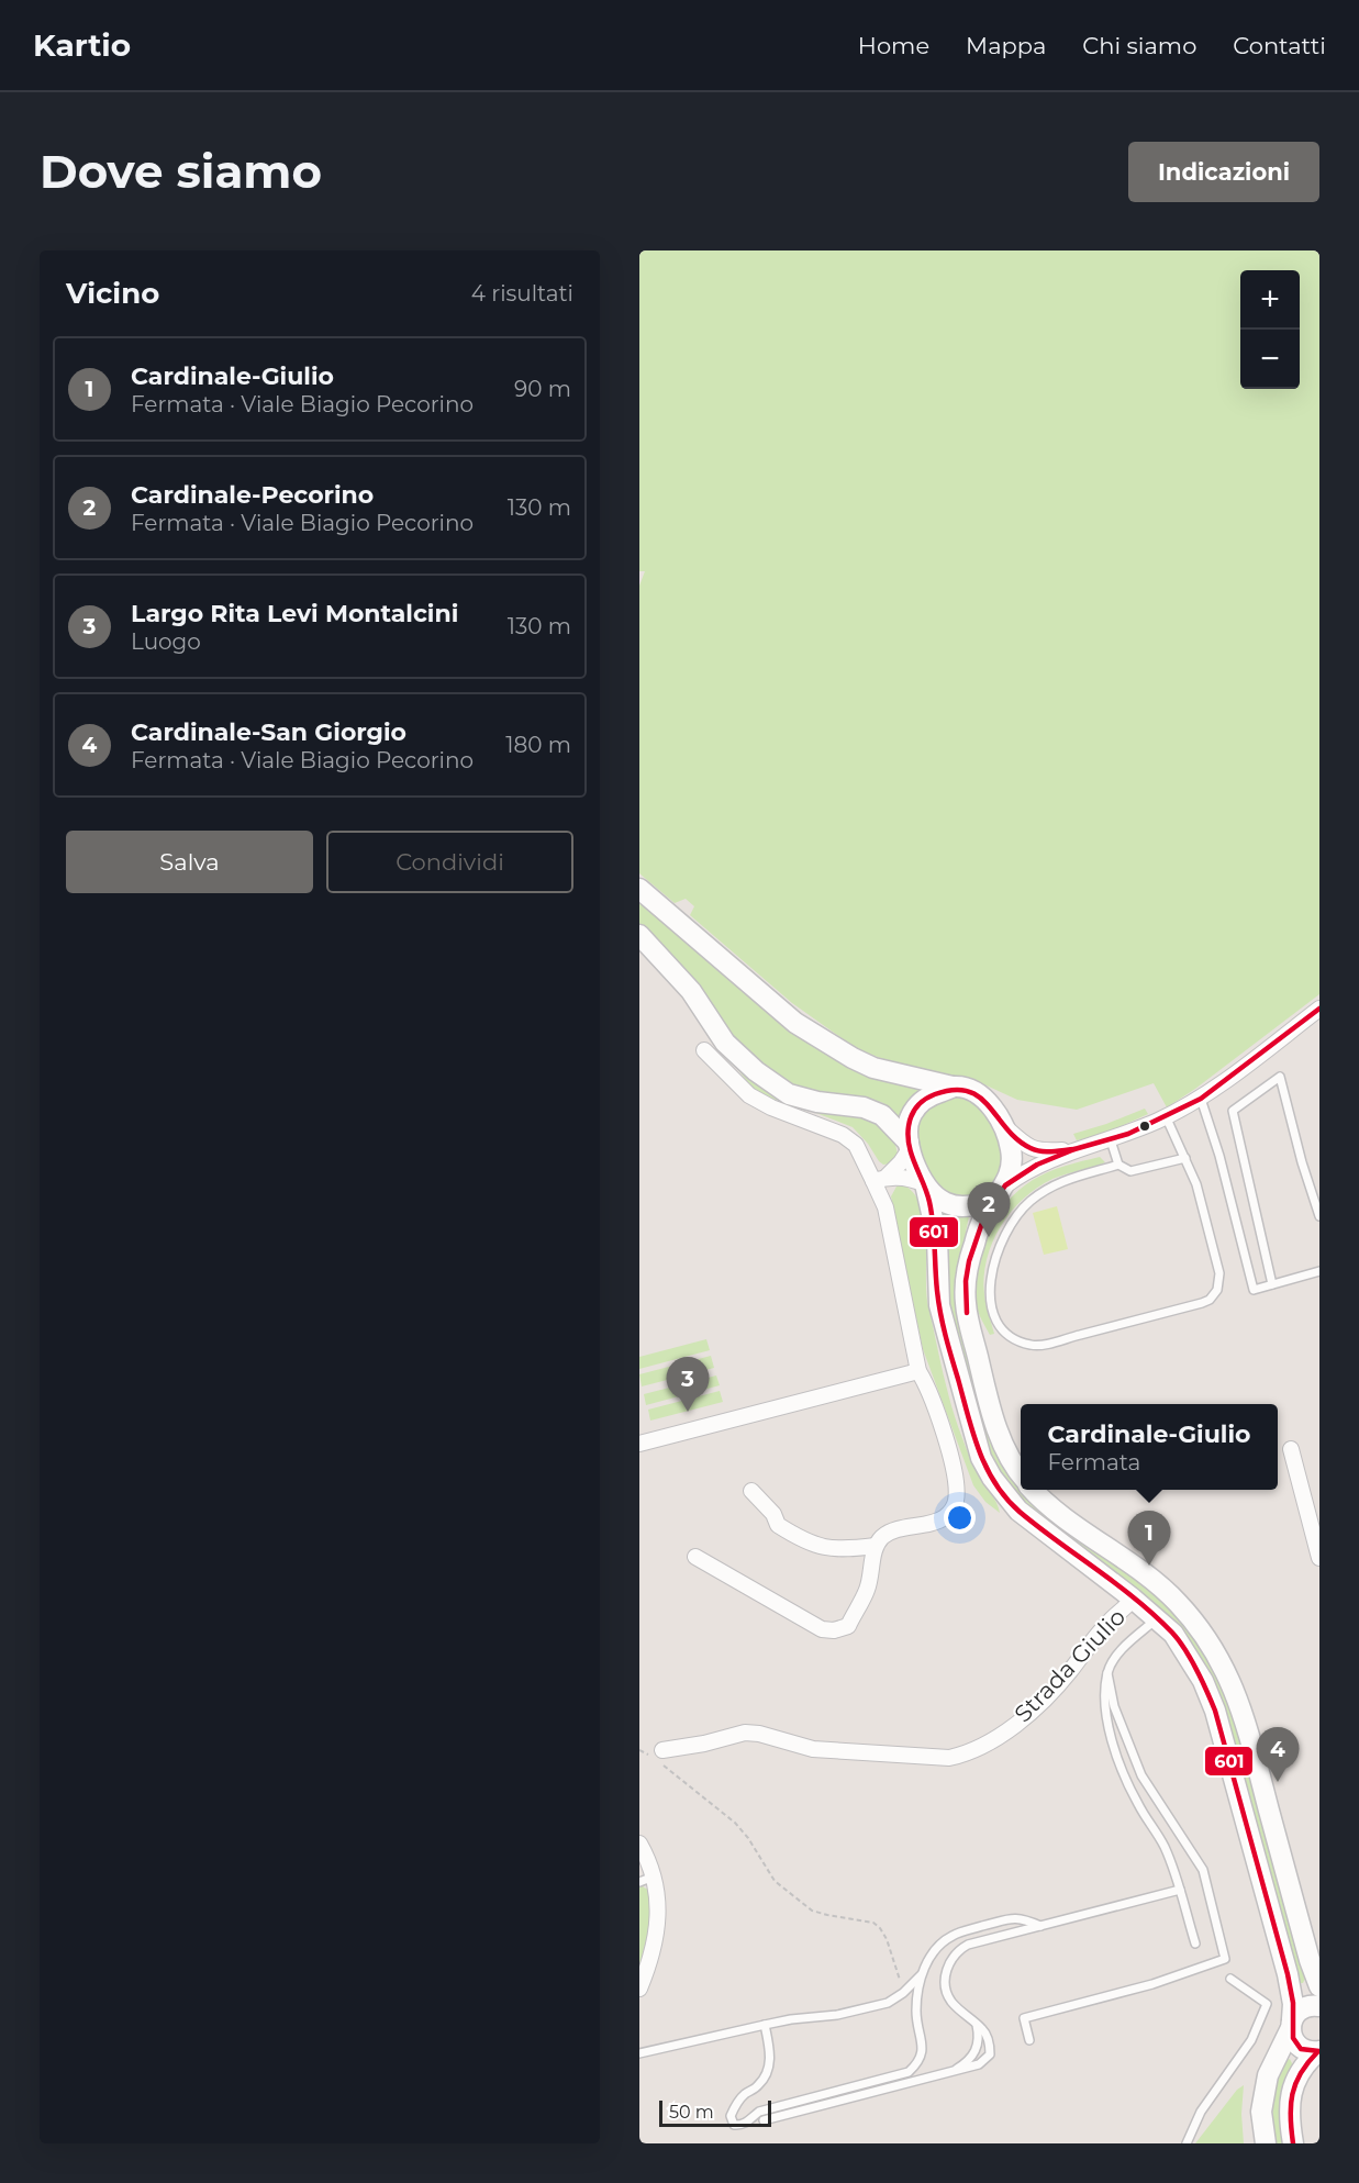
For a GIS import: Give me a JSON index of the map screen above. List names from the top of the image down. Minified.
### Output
{"streets":{"street":["Strada Giulio"]},"lines":["transit line 601"],"scale_bar":"50 m","page":{"header":"Kartio","nav":["Home","Mappa","Chi siamo","Contatti"],"buttons":["Indicazioni",["Salva","Condividi"]],"title":"Dove siamo","heading":["Vicino","4 risultati"],"map_buttons":["+","−"],"list":[{"mark":"1","name":"Cardinale-Giulio","note":"Fermata · Viale Biagio Pecorino","value":"90 m"},{"mark":"2","name":"Cardinale-Pecorino","note":"Fermata · Viale Biagio Pecorino","value":"130 m"},{"mark":"3","name":"Largo Rita Levi Montalcini","note":"Luogo","value":"130 m"},{"mark":"4","name":"Cardinale-San Giorgio","note":"Fermata · Viale Biagio Pecorino","value":"180 m"}],"pins":["2","3","1","4"],"popup":["Cardinale-Giulio","Fermata"],"scale":"50 m"}}
